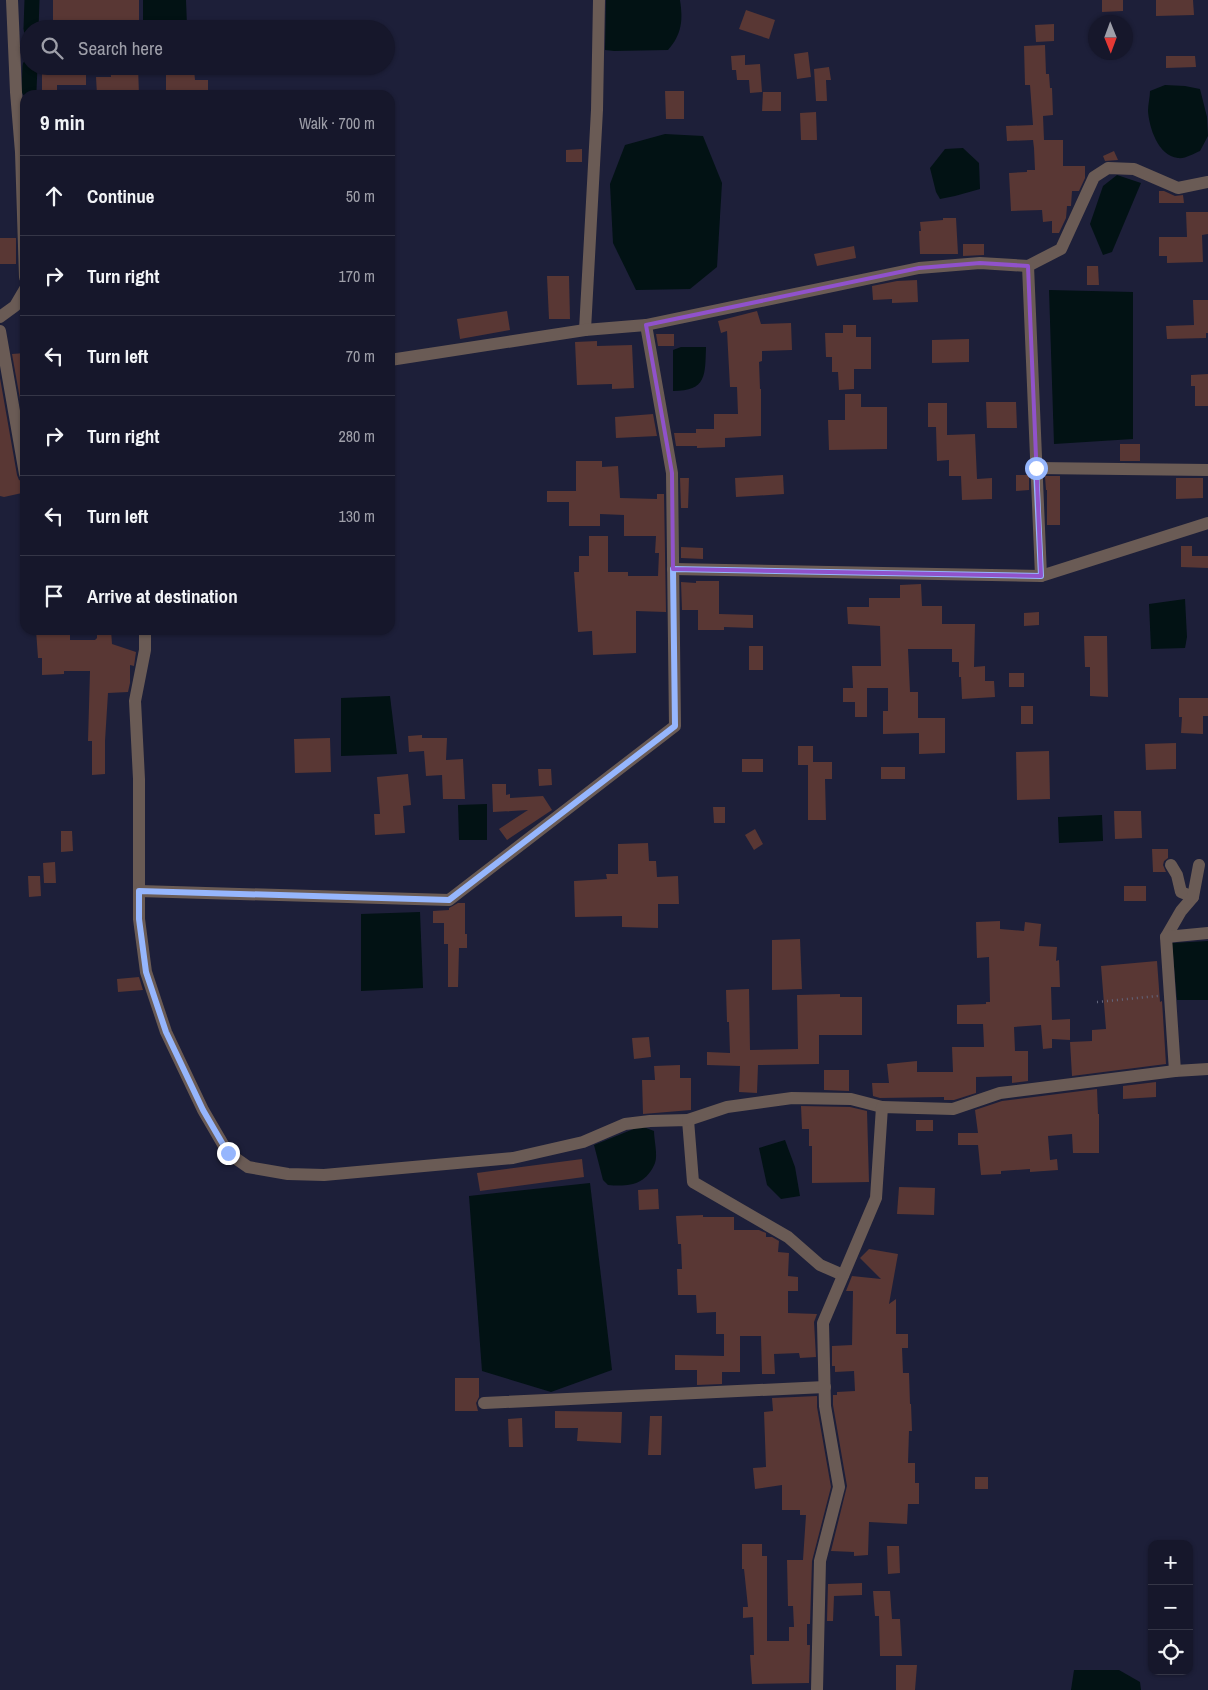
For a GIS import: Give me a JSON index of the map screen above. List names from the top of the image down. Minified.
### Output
{"north":"bottom","page":{"search":"Search here","heading":["9 min","Walk · 700 m"],"list":[["Continue","50 m"],["Turn right","170 m"],["Turn left","70 m"],["Turn right","280 m"],["Turn left","130 m"],"Arrive at destination"],"map_buttons":["+","−"]}}
